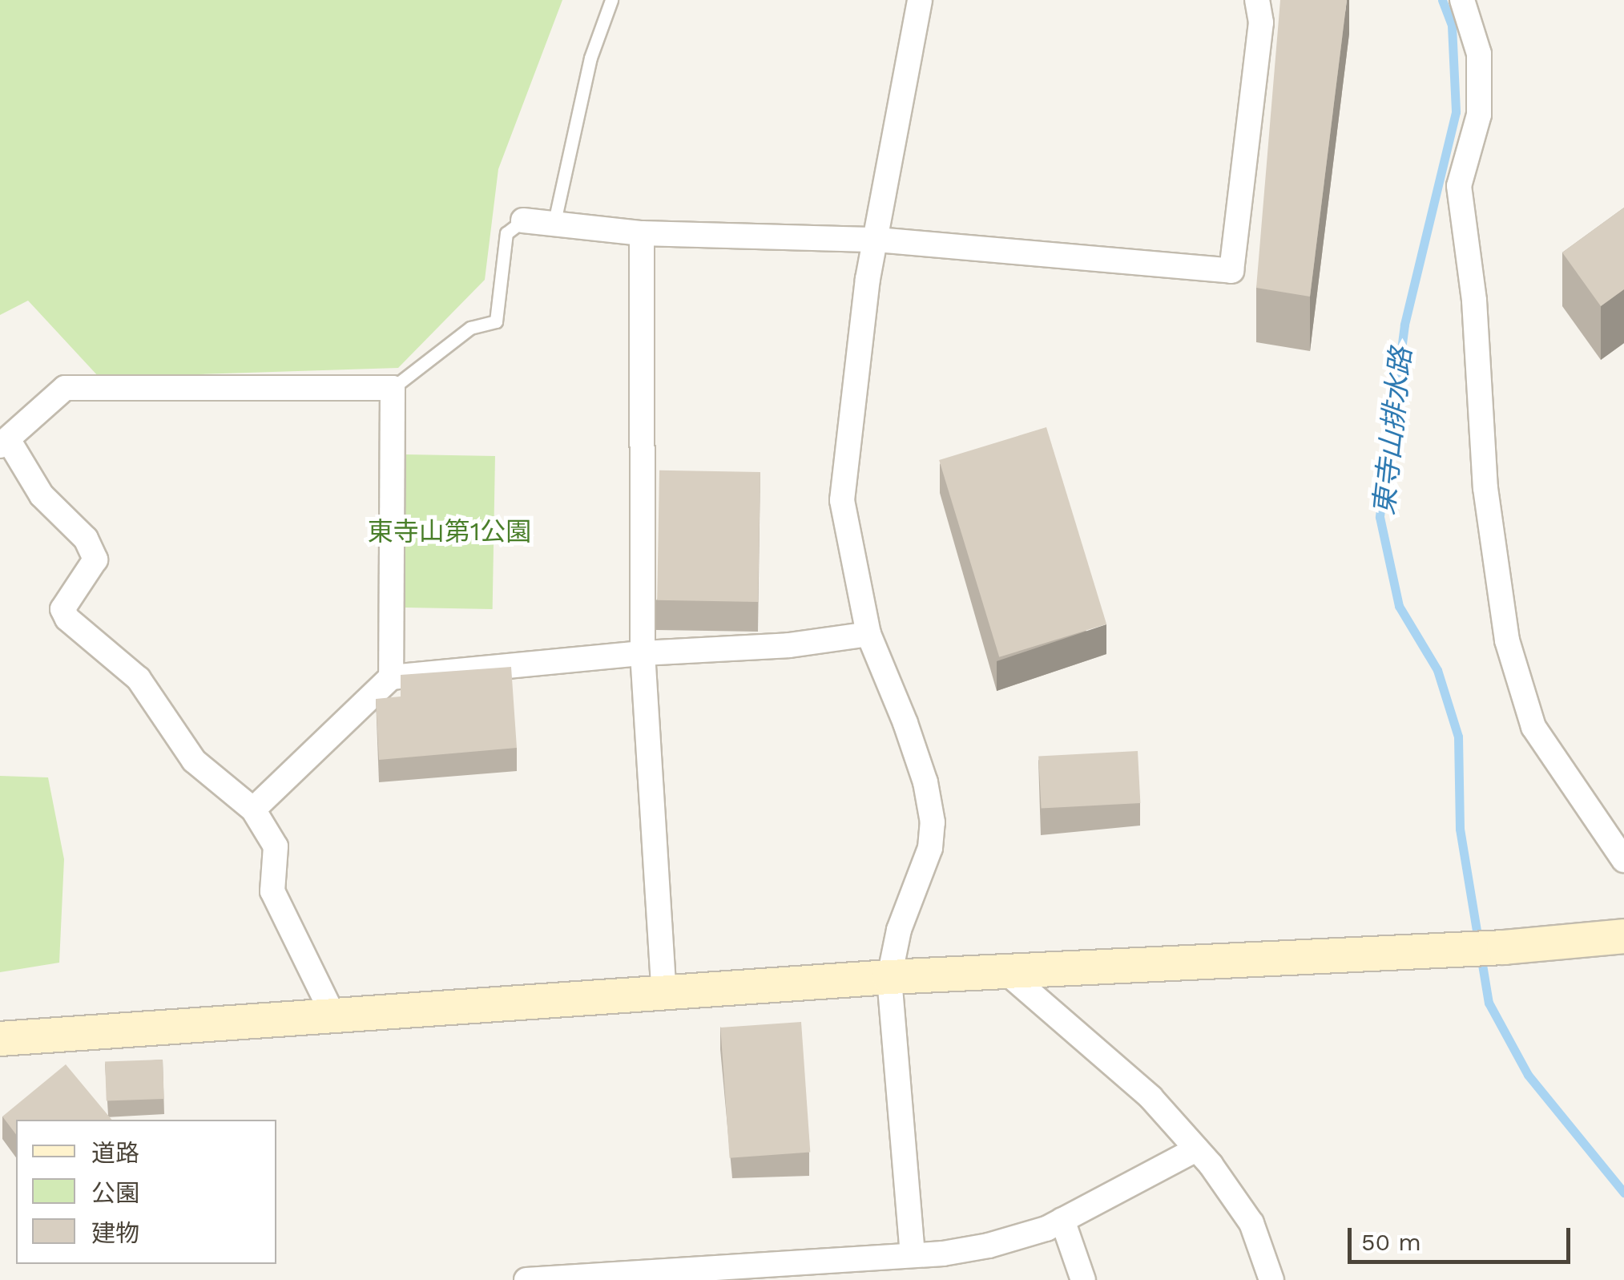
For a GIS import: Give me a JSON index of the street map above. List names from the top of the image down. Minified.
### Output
{"water":["東寺山排水路"],"parks":["東寺山第1公園"],"legend":["道路","公園","建物"],"scale_bar":"50 m"}
